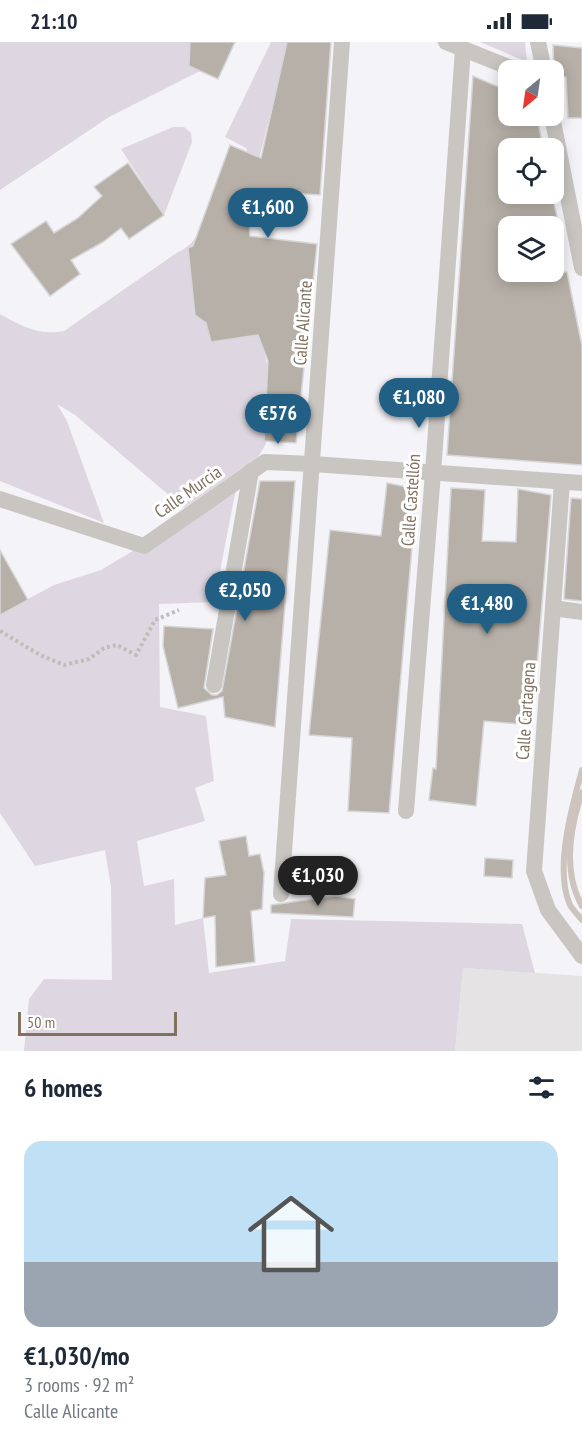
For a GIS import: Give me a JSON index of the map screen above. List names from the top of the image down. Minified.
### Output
{"streets":{"street":["Calle Alicante","Calle Murcia","Calle Castellón","Calle Cartagena"]},"crossings":[["Calle Alicante","Calle Murcia"],["Calle Murcia","Calle Castellón"],["Calle Murcia","Calle Cartagena"]],"scale_bar":"50 m","north":"bottom left","page":{"status":"21:10","price":["€1,600","€1,080","€576","€2,050","€1,480","€1,030"],"scale":"50 m","heading":"6 homes","list":[{"name":"€1,030/mo","note":"3 rooms · 92 m² · Calle Alicante"}]}}
